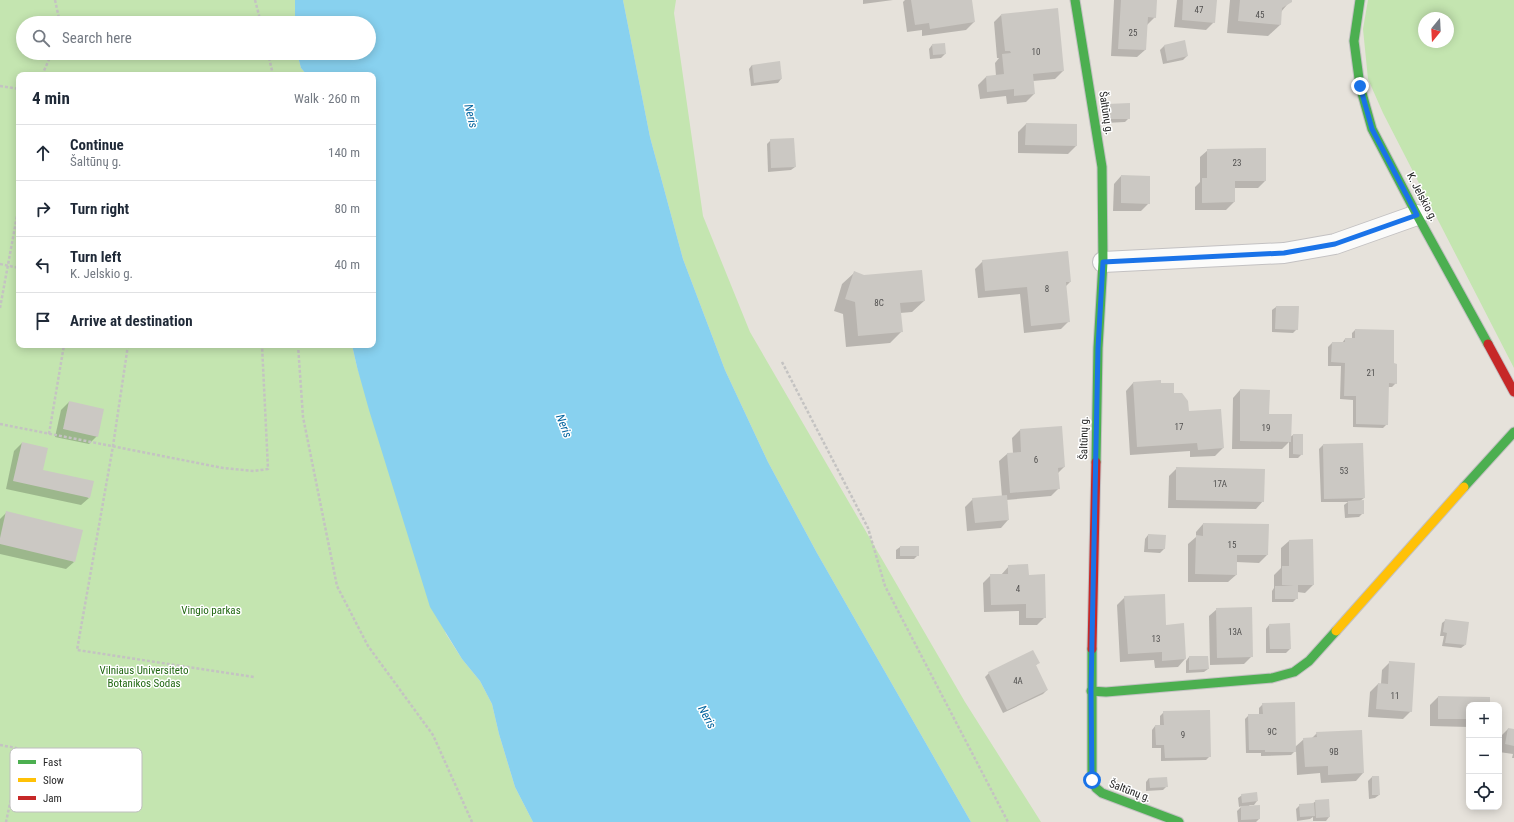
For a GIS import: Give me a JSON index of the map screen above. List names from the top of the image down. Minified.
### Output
{"streets":{"street":["Šaltūnų g.","K. Jelskio g."]},"water":["Neris"],"parks":["Vingio parkas","Vilniaus Universiteto Botanikos Sodas"],"house_numbers":["47","45","25","10","23","8","8C","21","17","19","6","53","17A","15","4","13A","13","4A","11","9C","9","9B"],"legend":["Fast","Slow","Jam"],"north":"bottom","page":{"search":"Search here","heading":["4 min","Walk · 260 m"],"list":[["Continue","Šaltūnų g.","140 m"],["Turn right","80 m"],["Turn left","K. Jelskio g.","40 m"],"Arrive at destination"],"map_buttons":["+","−"]}}
